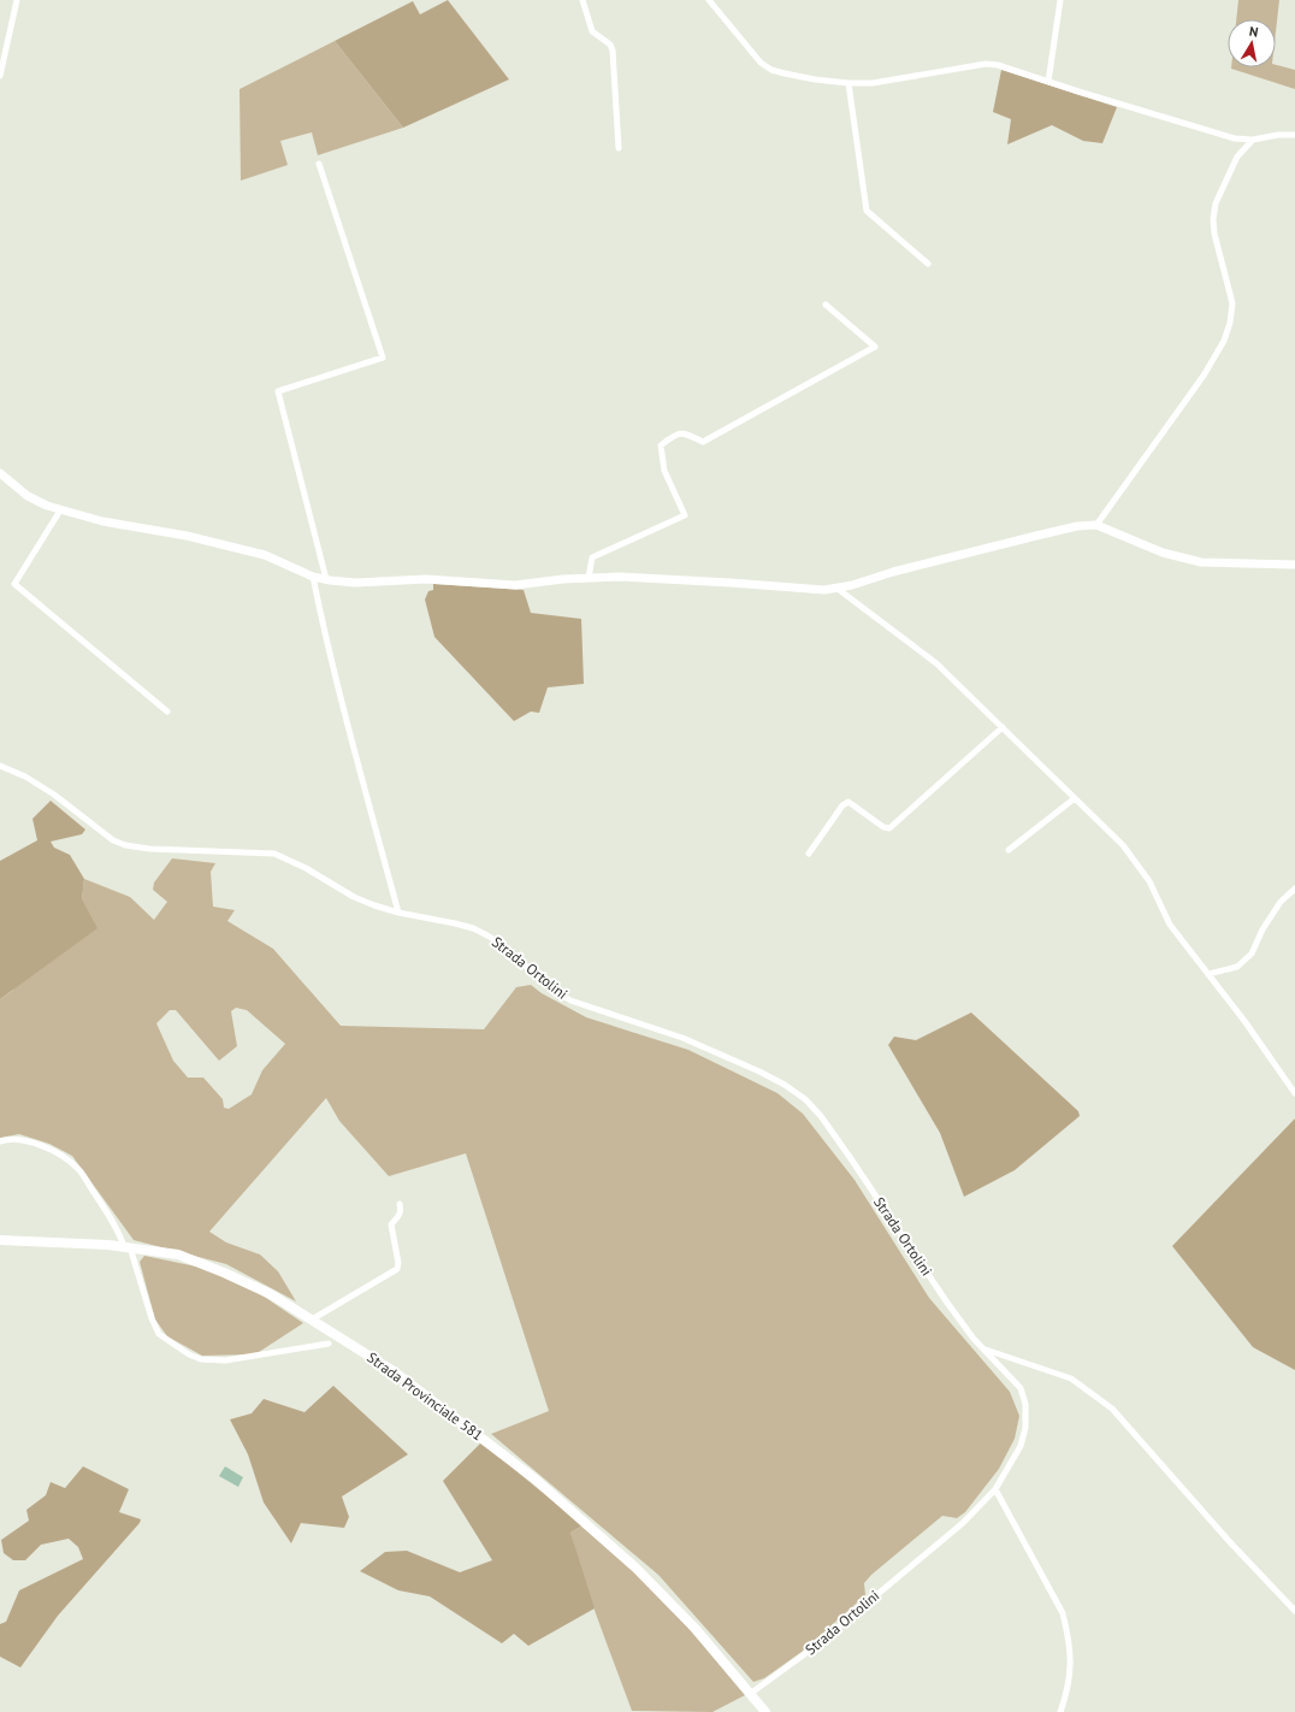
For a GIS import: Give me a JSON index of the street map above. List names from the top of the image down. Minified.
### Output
{"streets":{"main road":["Strada Provinciale 581"],"street":["Strada Ortolini"]},"crossings":[["Strada Ortolini","Strada Provinciale 581"]],"north":"top"}
